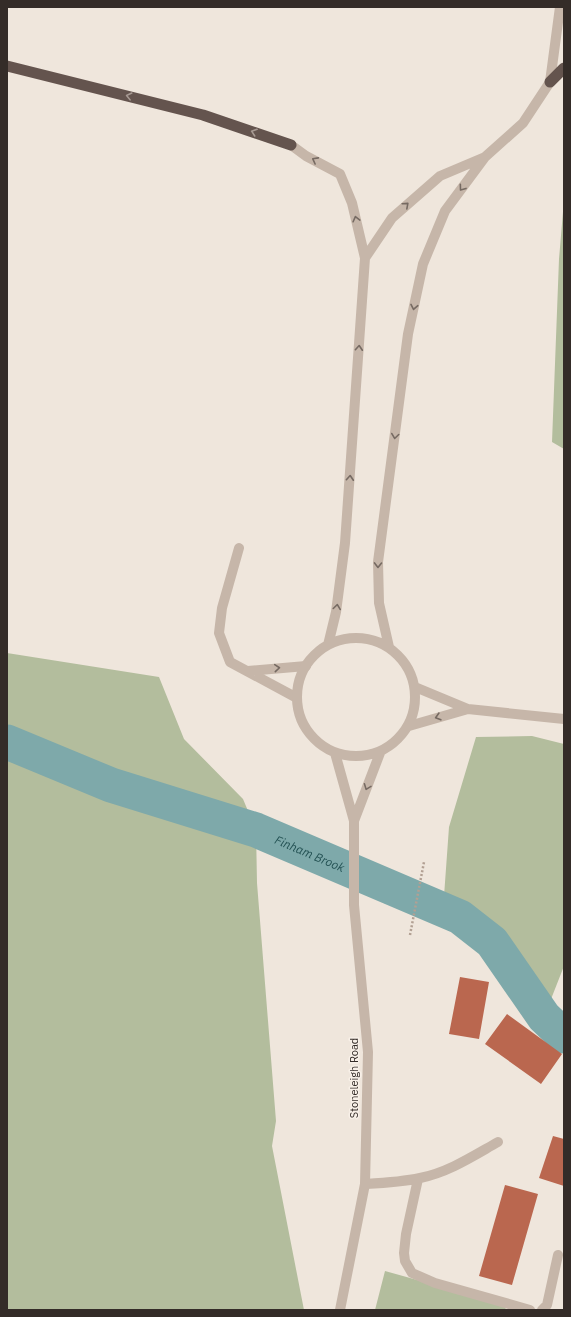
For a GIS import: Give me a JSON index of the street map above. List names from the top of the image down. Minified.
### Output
{"streets":{"street":["Stoneleigh Road"]},"water":["Finham Brook"]}
